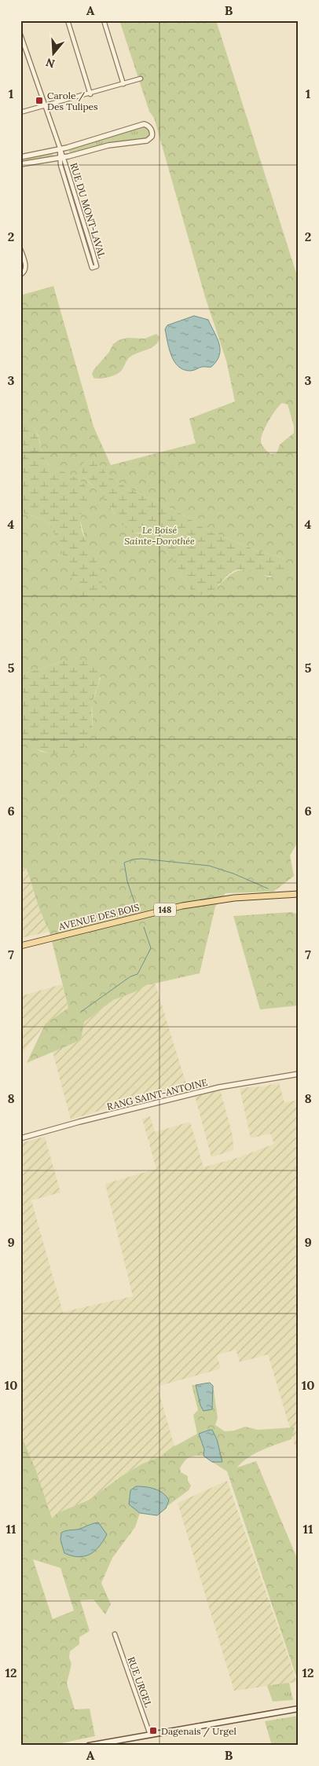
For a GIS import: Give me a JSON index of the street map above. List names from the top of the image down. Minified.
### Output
{"streets":{"main road":["148","AVENUE DES BOIS"],"street":["RUE DU MONT-LAVAL","RANG SAINT-ANTOINE","RUE URGEL"]},"parks":["Le Boisé Sainte-Dorothée"],"places":{"transit":["Carole / Des Tulipes","Dagenais / Urgel"]},"north":"bottom","grid":{"columns":["A","B"],"rows":["1","2","3","4","5","6","7","8","9","10","11","12"]}}
